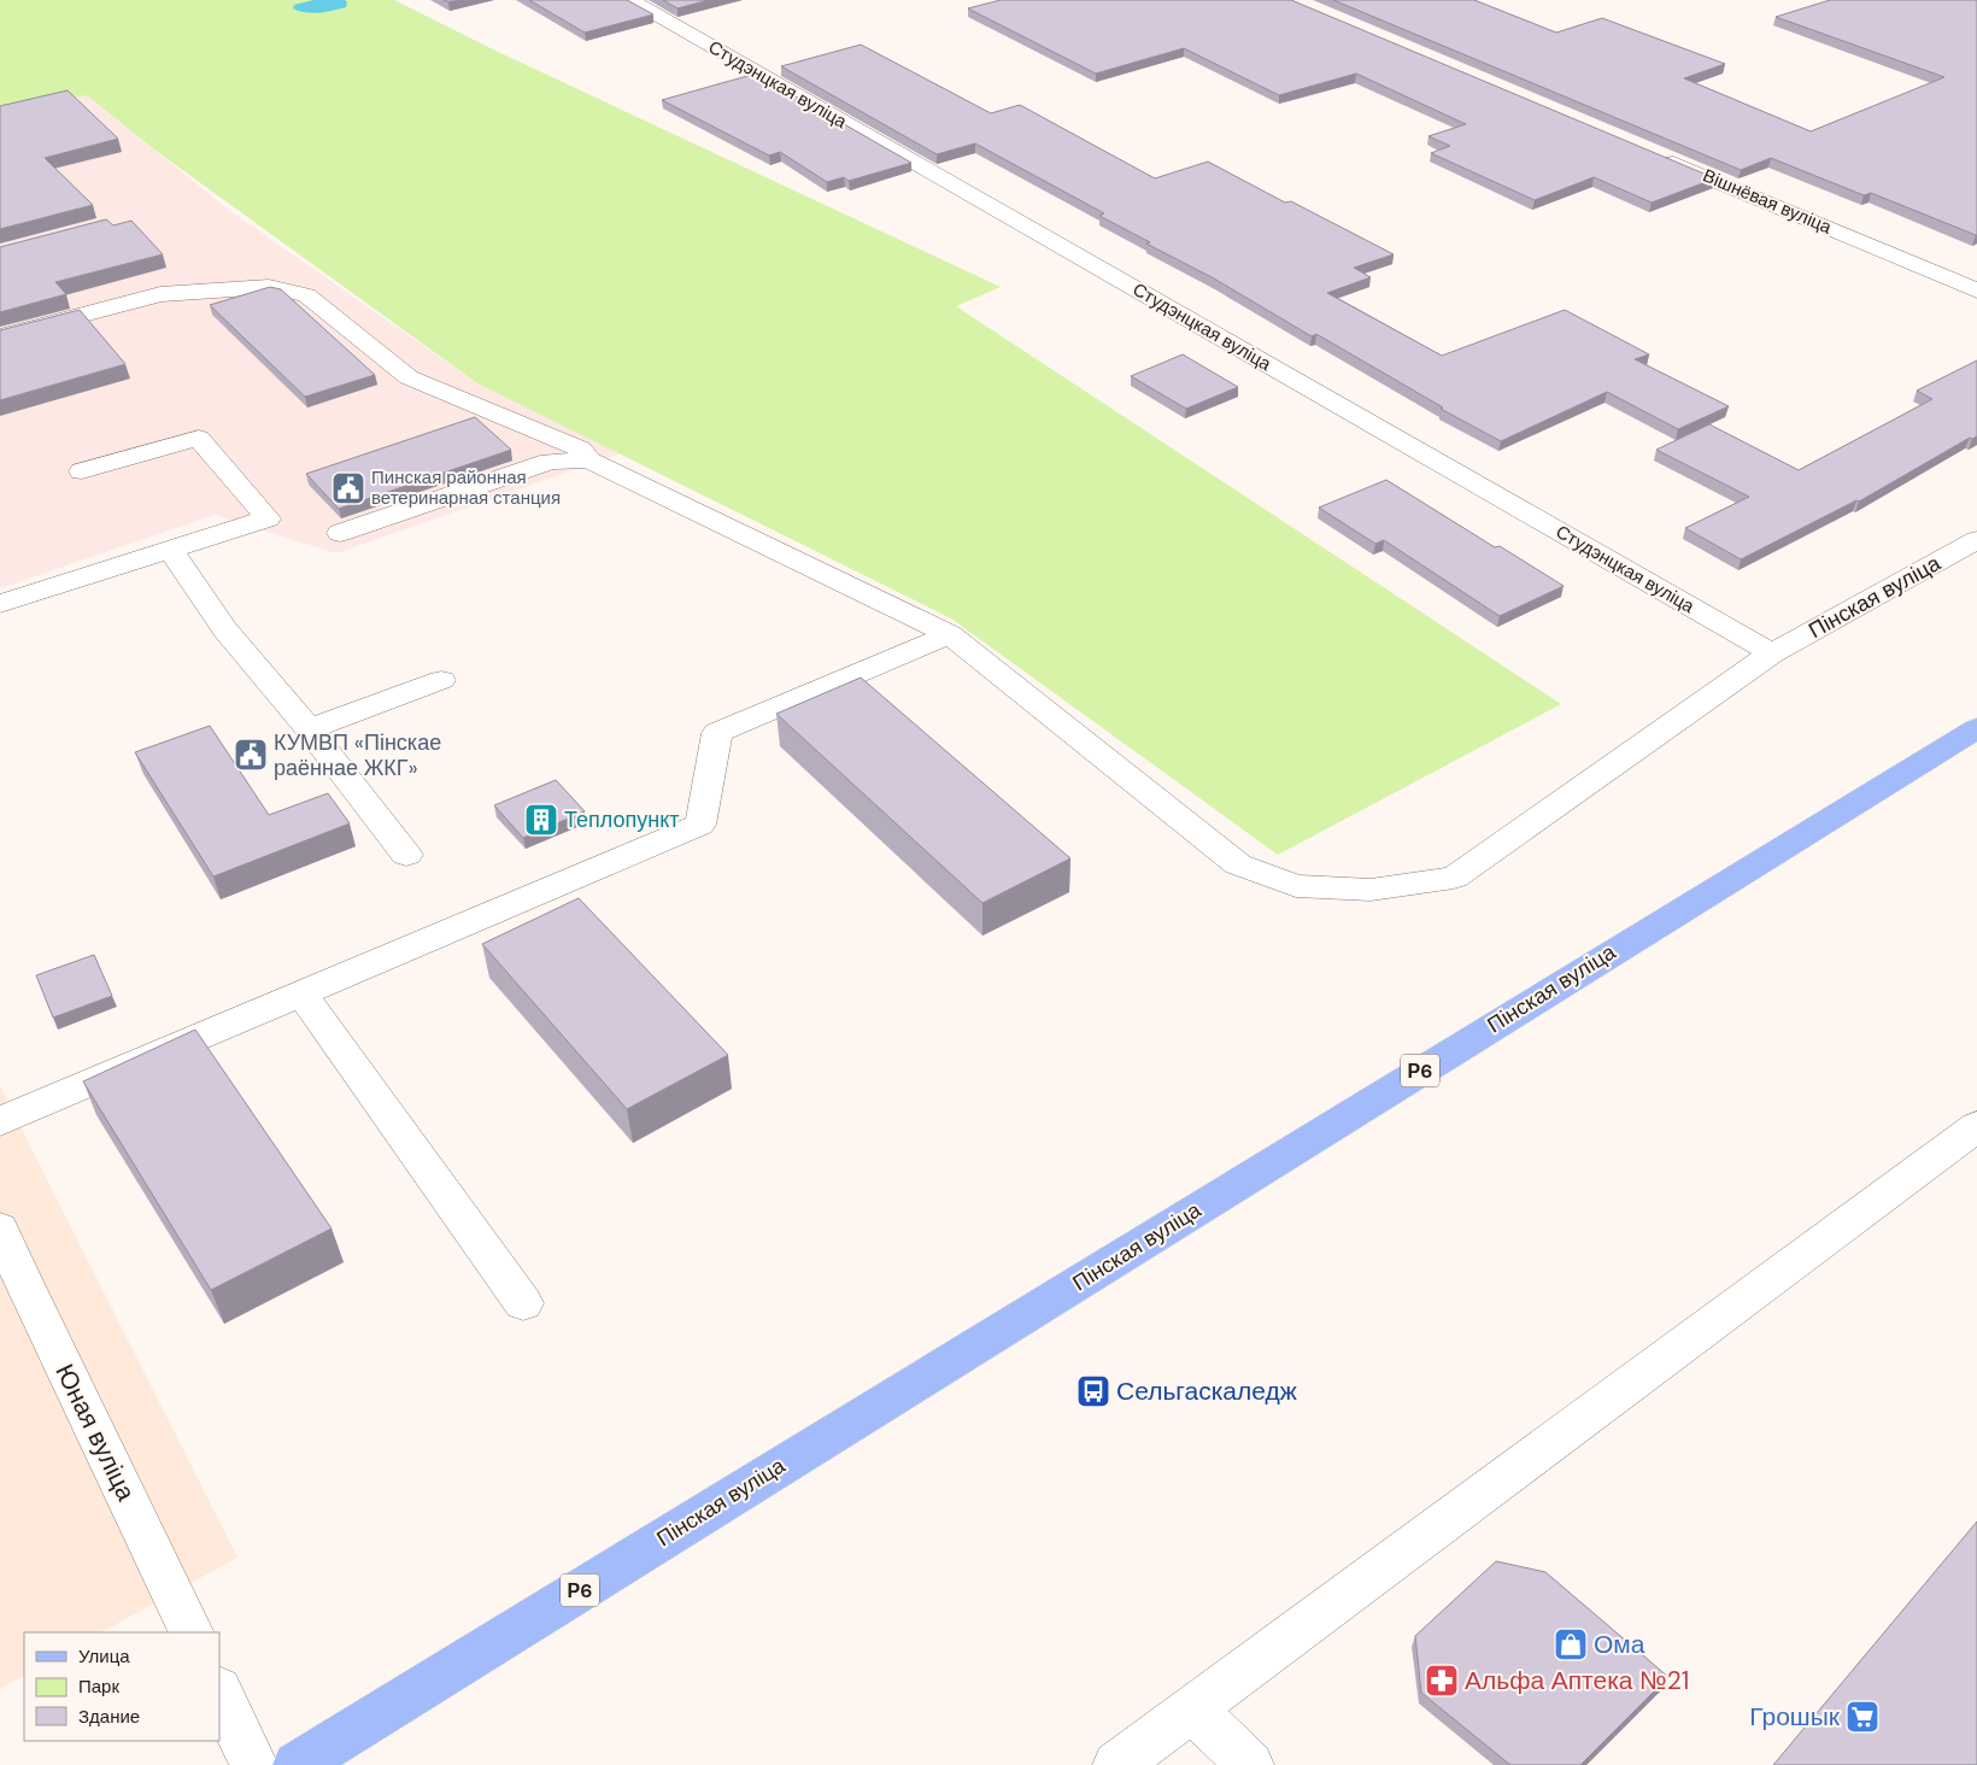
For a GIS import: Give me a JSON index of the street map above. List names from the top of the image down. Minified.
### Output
{"streets":{"main road":["Пінская вуліца","Р6"],"street":["Студэнцкая вуліца","Вішнёвая вуліца","Юная вуліца"]},"crossings":[["Студэнцкая вуліца","Пінская вуліца"]],"places":{"public building":["Пинская районная ветеринарная станция","КУМВП «Пінскае раённае ЖКГ»"],"building":["Теплопункт"],"bus stop":["Сельгаскаледж"],"shop":["Ома"],"pharmacy":["Альфа Аптека №21"],"supermarket":["Грошык"]},"legend":["Улица","Парк","Здание"]}
